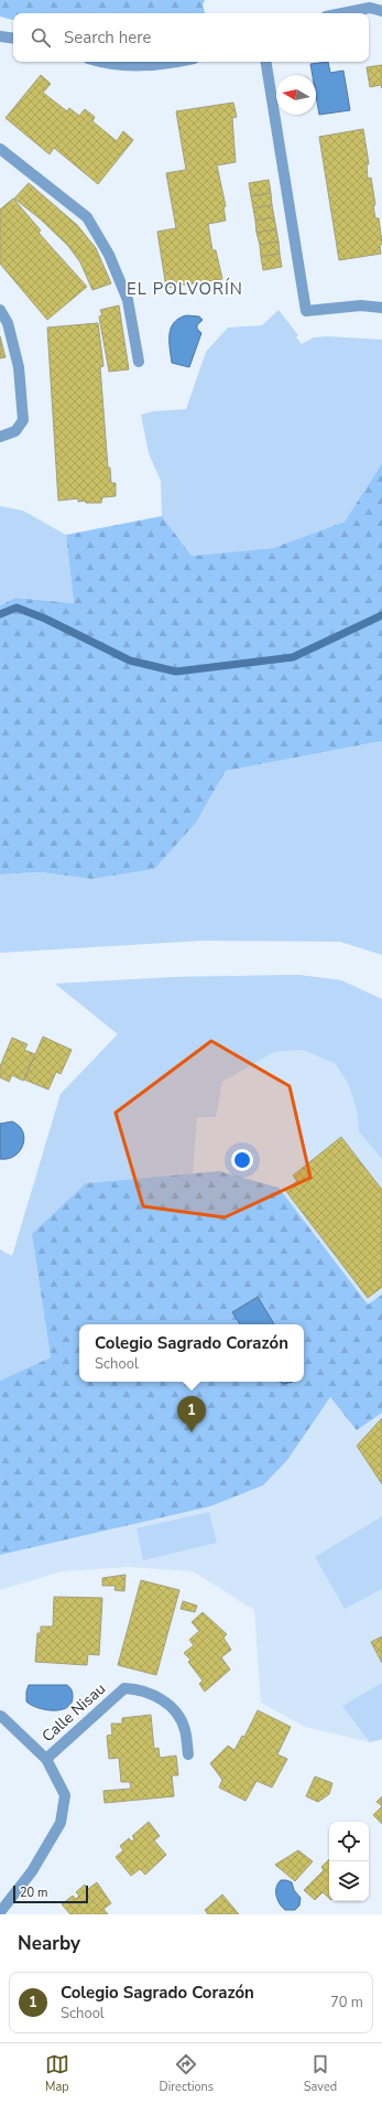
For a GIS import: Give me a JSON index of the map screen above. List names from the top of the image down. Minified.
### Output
{"streets":{"street":["Calle Nisau"]},"districts":["EL POLVORÍN"],"scale_bar":"20 m","north":"left","page":{"search":"Search here","popup":["Colegio Sagrado Corazón","School"],"pins":"1","scale":"20 m","heading":"Nearby","list":[{"mark":"1","name":"Colegio Sagrado Corazón","note":"School","value":"70 m"}],"nav":["Map","Directions","Saved"]}}
